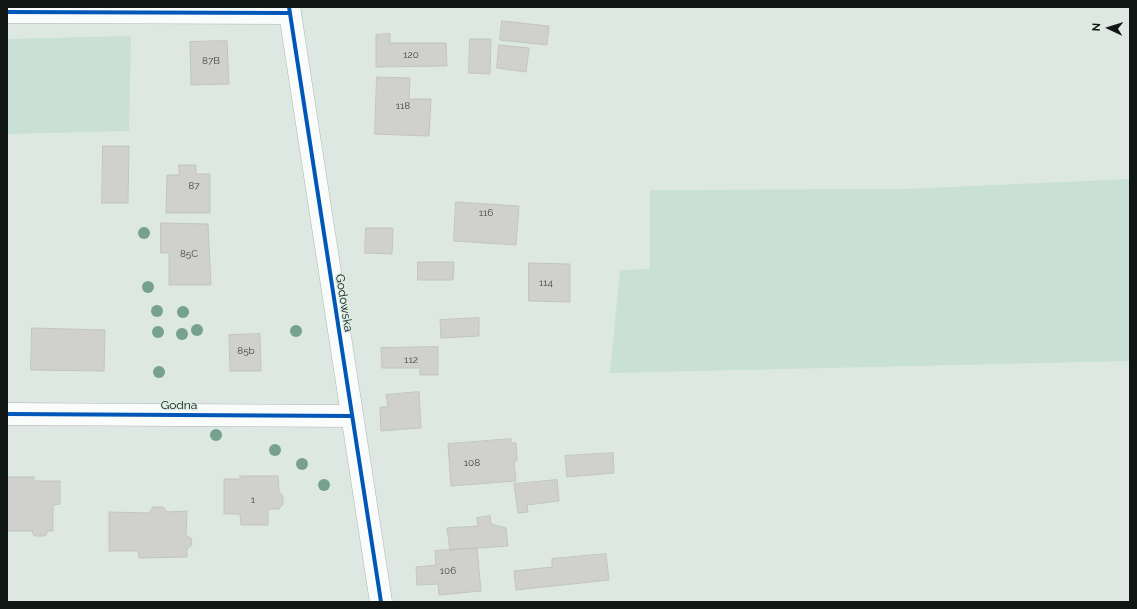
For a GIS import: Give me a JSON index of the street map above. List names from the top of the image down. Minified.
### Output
{"streets":{"street":["Godowska","Godna"]},"crossings":[["Godowska","Godna"]],"house_numbers":["120","87B","118","87","116","85C","114","85b","112","108","1","106"],"north":"left"}
